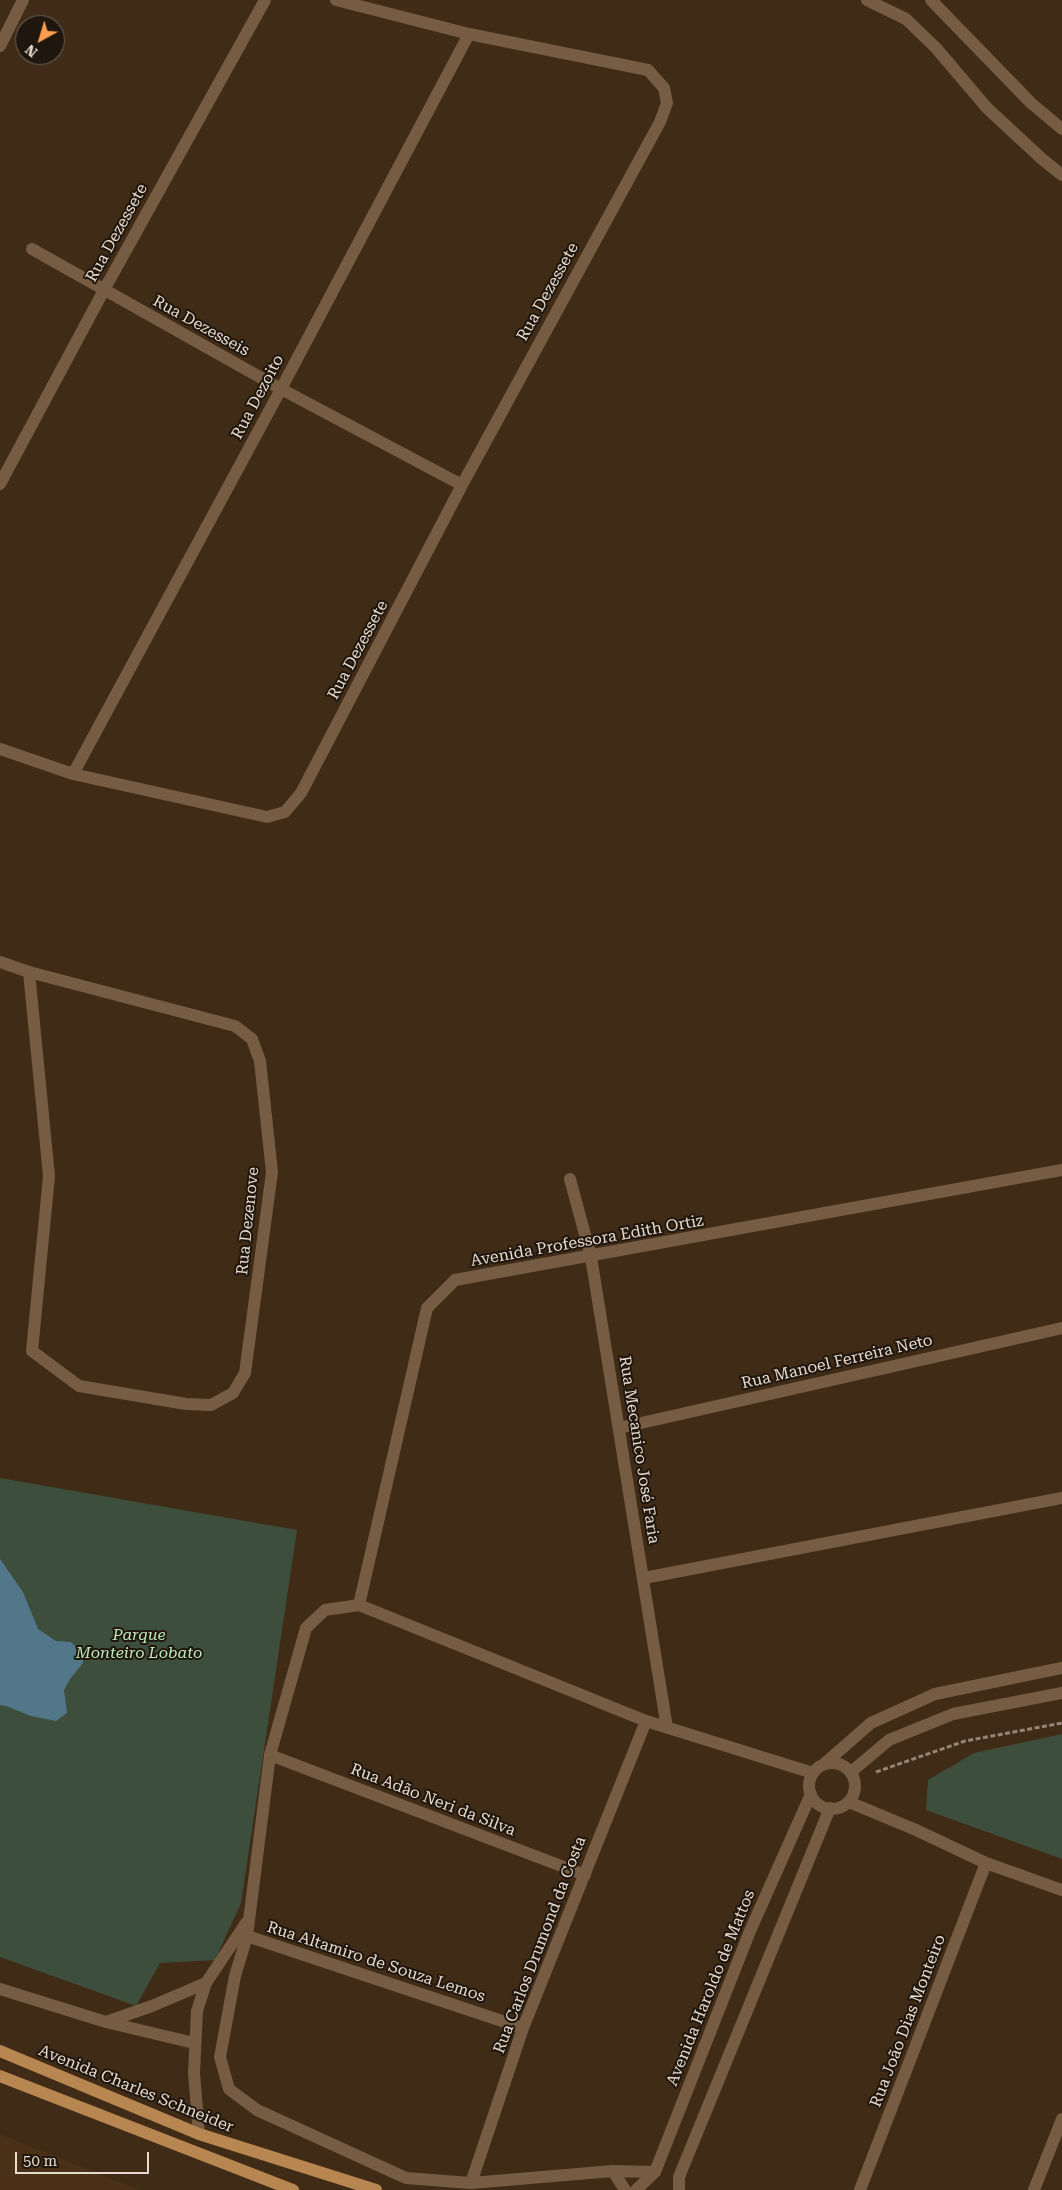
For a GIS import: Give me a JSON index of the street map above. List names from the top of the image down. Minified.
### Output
{"streets":{"main road":["Avenida Charles Schneider"],"street":["Rua Dezessete","Rua Dezesseis","Rua Dezoito","Rua Dezenove","Avenida Professora Edith Ortiz","Rua Manoel Ferreira Neto","Rua Mecanico José Faria","Rua Adão Neri da Silva","Rua Carlos Drumond da Costa","Rua Altamiro de Souza Lemos","Avenida Haroldo de Mattos","Rua João Dias Monteiro"]},"crossings":[["Rua Dezessete","Rua Dezesseis"],["Rua Dezessete","Rua Dezoito"],["Rua Dezesseis","Rua Dezoito"],["Avenida Professora Edith Ortiz","Rua Mecanico José Faria"],["Rua Manoel Ferreira Neto","Rua Mecanico José Faria"],["Rua Adão Neri da Silva","Rua Carlos Drumond da Costa"],["Rua Carlos Drumond da Costa","Rua Altamiro de Souza Lemos"]],"parks":["Parque Monteiro Lobato"],"scale_bar":"50 m","north":"bottom left"}
